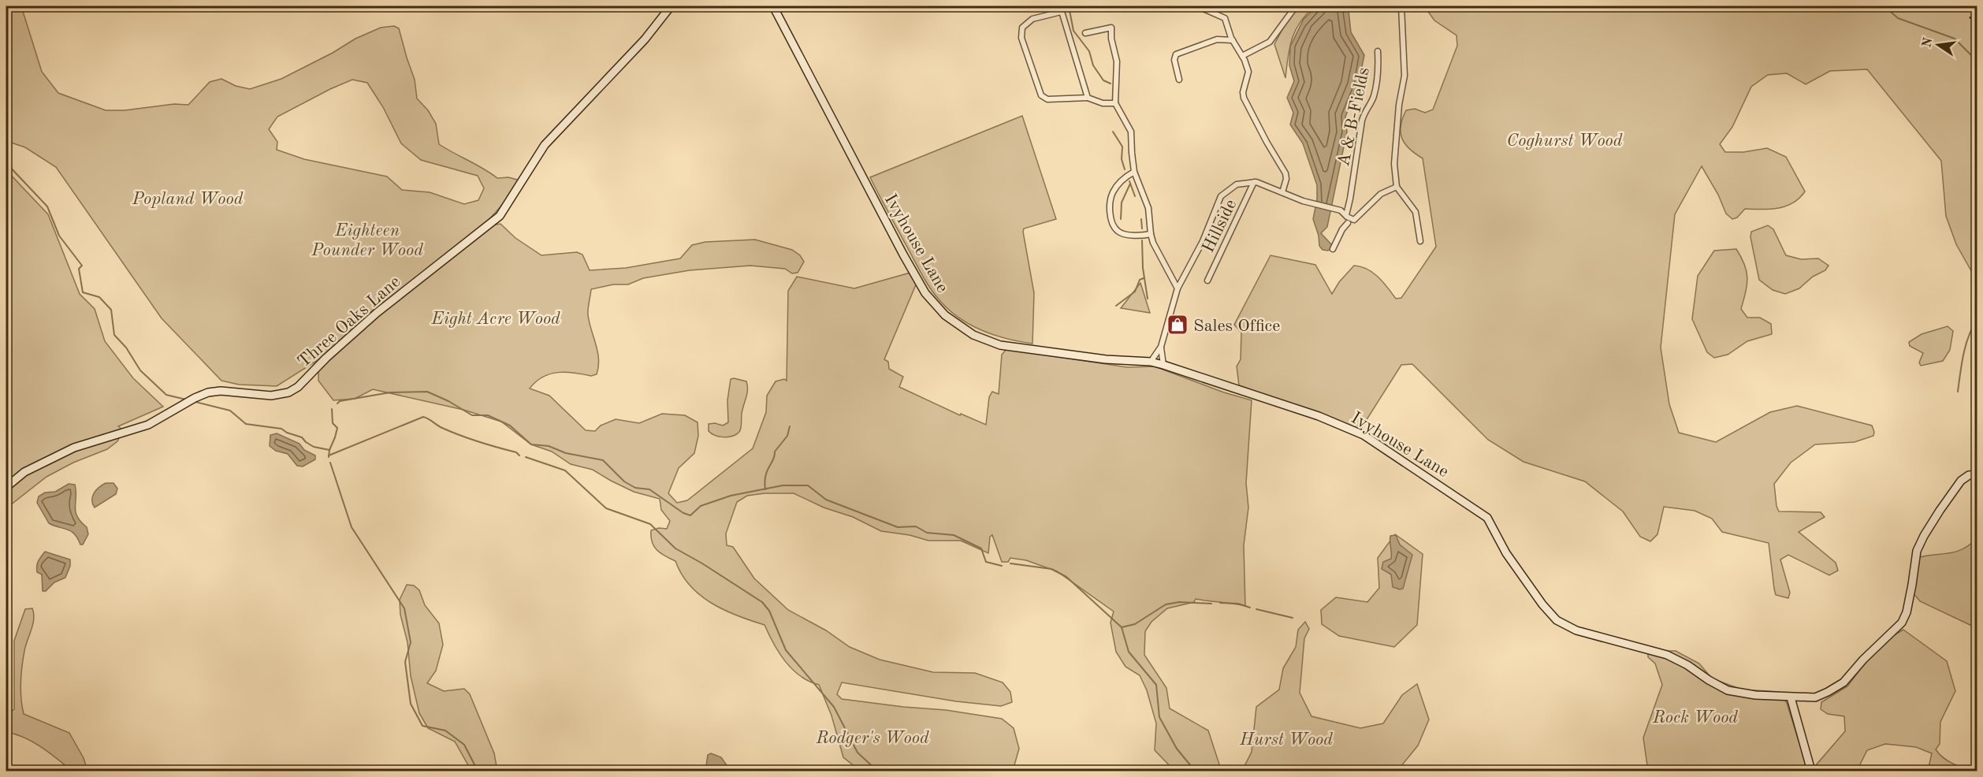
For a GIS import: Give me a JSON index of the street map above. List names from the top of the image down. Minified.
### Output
{"streets":{"street":["A & B-Fields","Hillside","Ivyhouse Lane","Three Oaks Lane"]},"parks":["Coghurst Wood","Popland Wood","Eighteen Pounder Wood","Eight Acre Wood","Rock Wood","Rodger's Wood","Hurst Wood"],"places":{"shop":["Sales Office"]},"north":"left"}
